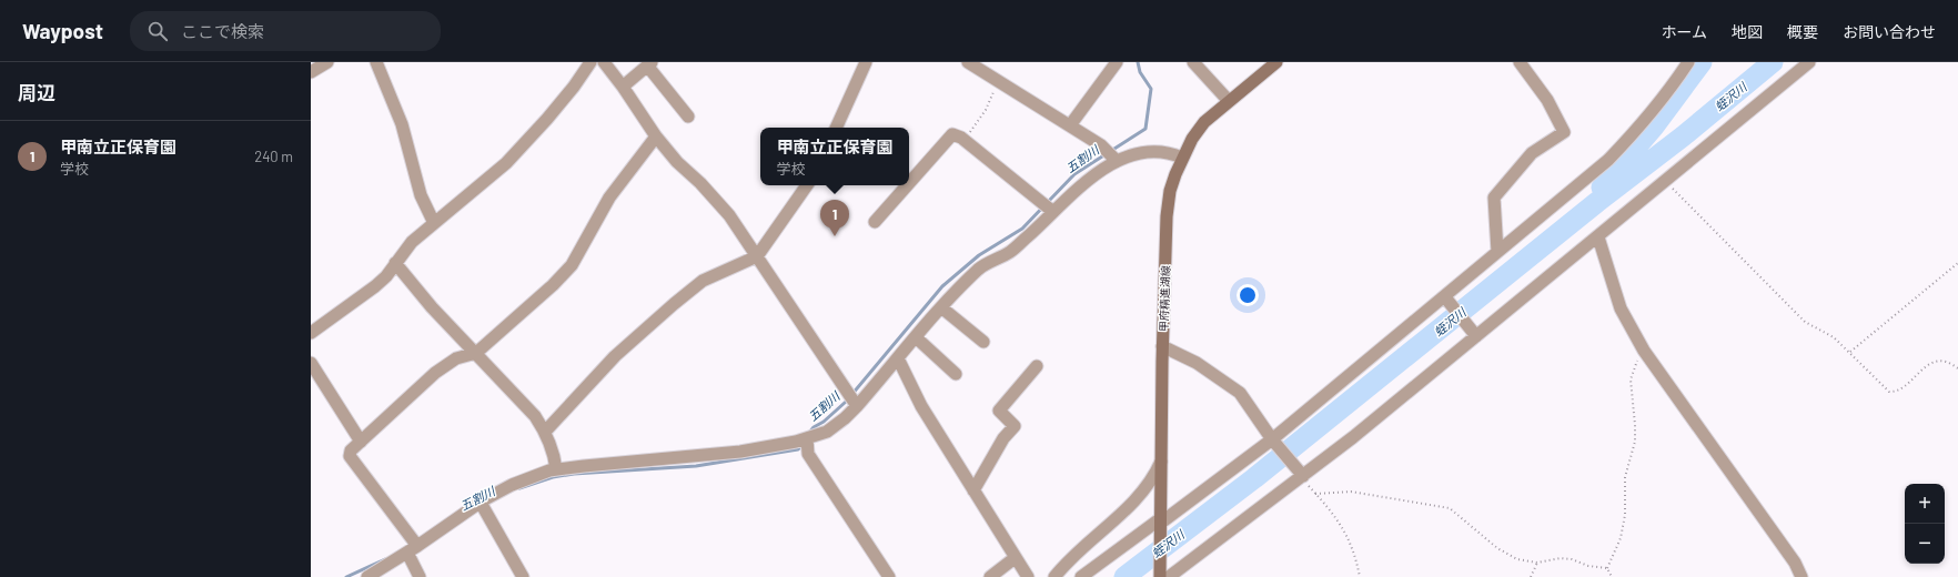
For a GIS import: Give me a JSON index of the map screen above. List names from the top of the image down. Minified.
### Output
{"streets":{"main road":["甲府精進湖線"]},"water":["蛭沢川","五割川"],"page":{"header":"Waypost","search":"ここで検索","nav":["ホーム","地図","概要","お問い合わせ"],"heading":"周辺","list":[{"mark":"1","name":"甲南立正保育園","note":"学校","value":"240 m"}],"popup":["甲南立正保育園","学校"],"pins":"1","map_buttons":["+","−"]}}
